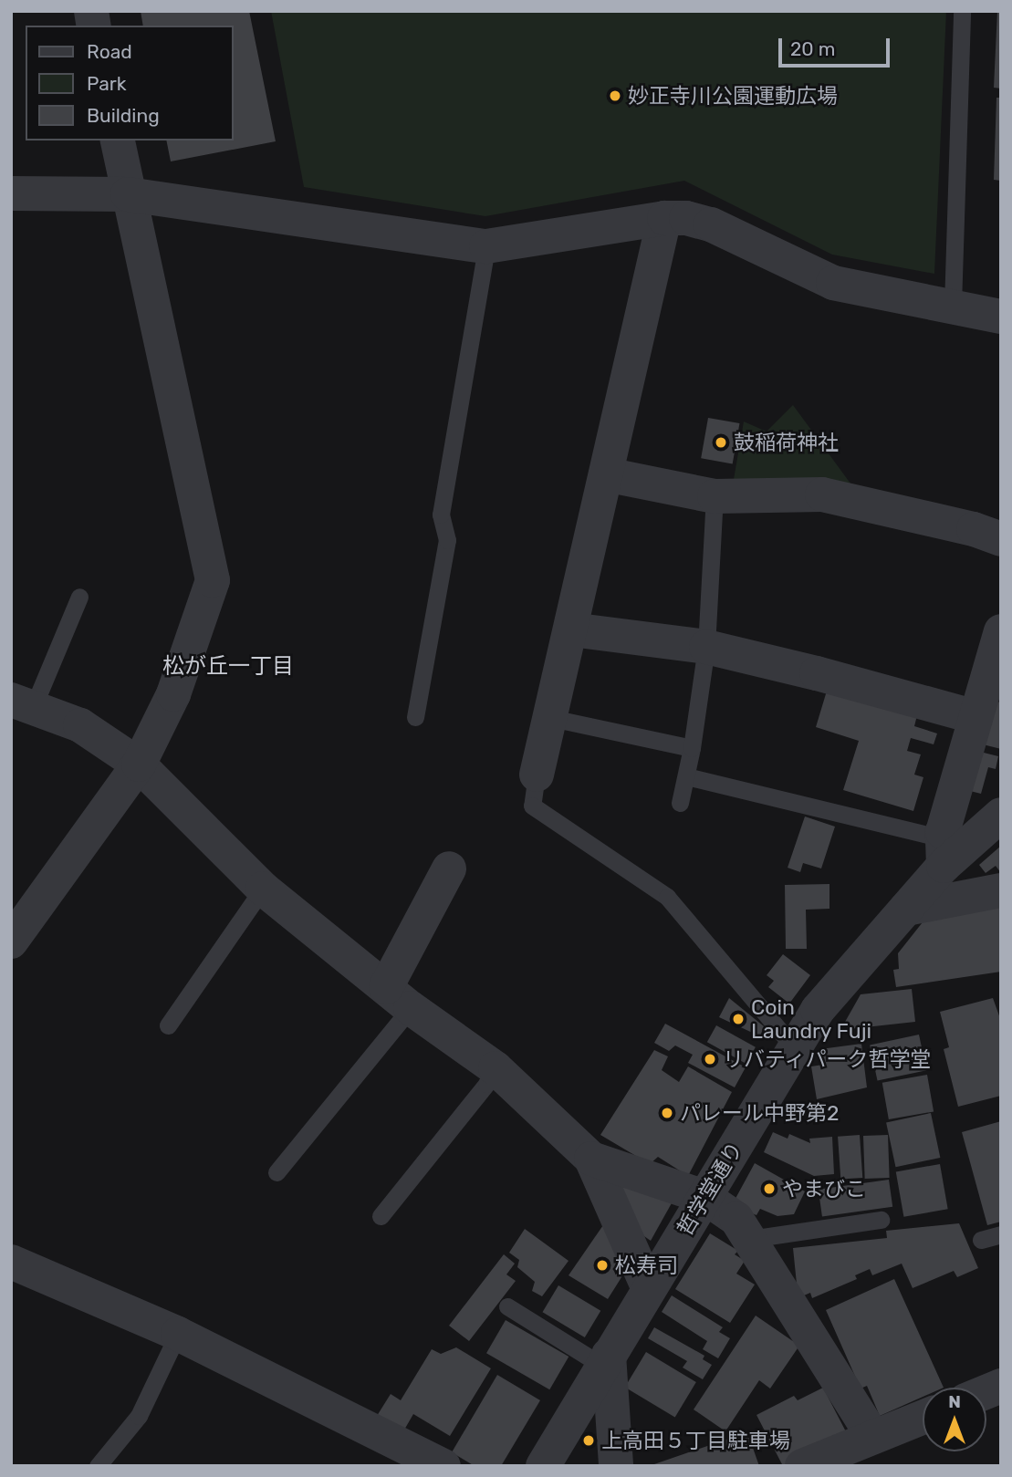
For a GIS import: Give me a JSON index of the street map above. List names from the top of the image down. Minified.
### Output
{"streets":{"street":["哲学堂通り"]},"districts":["松が丘一丁目"],"places":["妙正寺川公園運動広場","鼓稲荷神社","Coin Laundry Fuji","リバティパーク哲学堂","パレール中野第2","やまびこ","松寿司","上高田５丁目駐車場"],"legend":["Road","Park","Building"],"scale_bar":"20 m","north":"top"}
